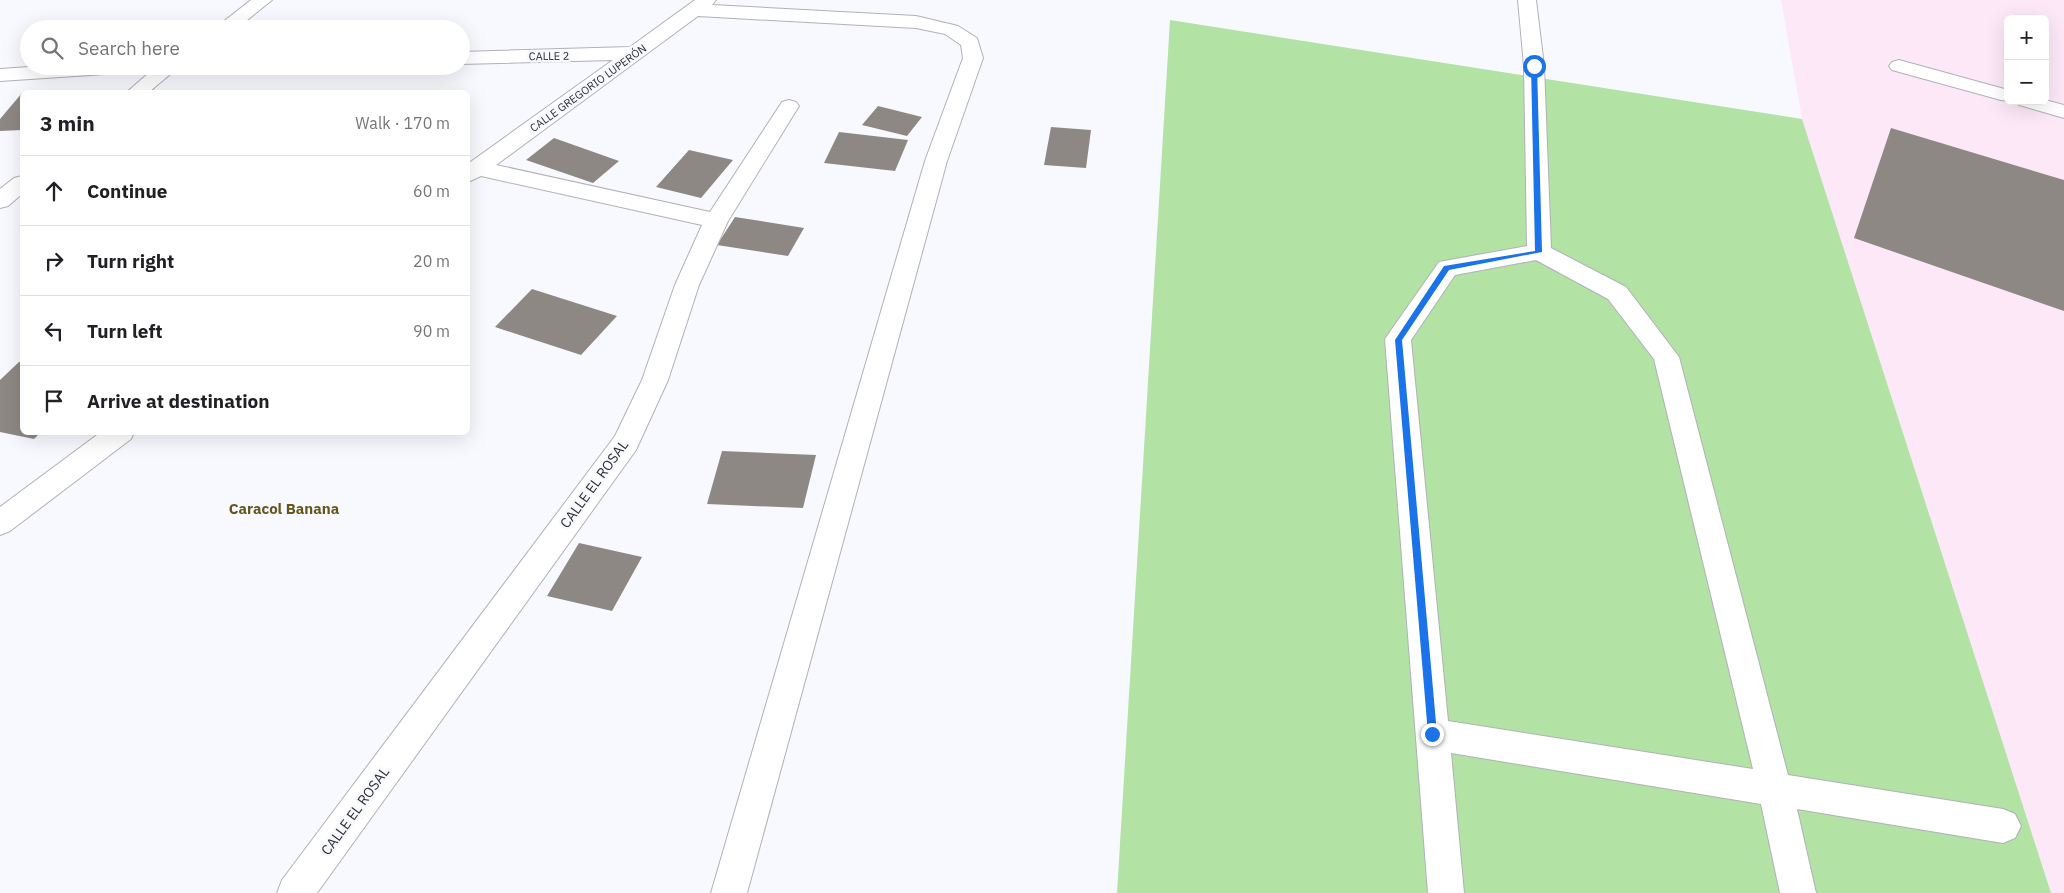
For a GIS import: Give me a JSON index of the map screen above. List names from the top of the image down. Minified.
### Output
{"streets":{"street":["CALLE 2","CALLE GREGORIO LUPERÓN","CALLE EL ROSAL"]},"crossings":[["CALLE 2","CALLE GREGORIO LUPERÓN"]],"districts":["Caracol Banana"],"page":{"map_buttons":["+","−"],"search":"Search here","heading":["3 min","Walk · 170 m"],"list":[["Continue","60 m"],["Turn right","20 m"],["Turn left","90 m"],"Arrive at destination"]}}
